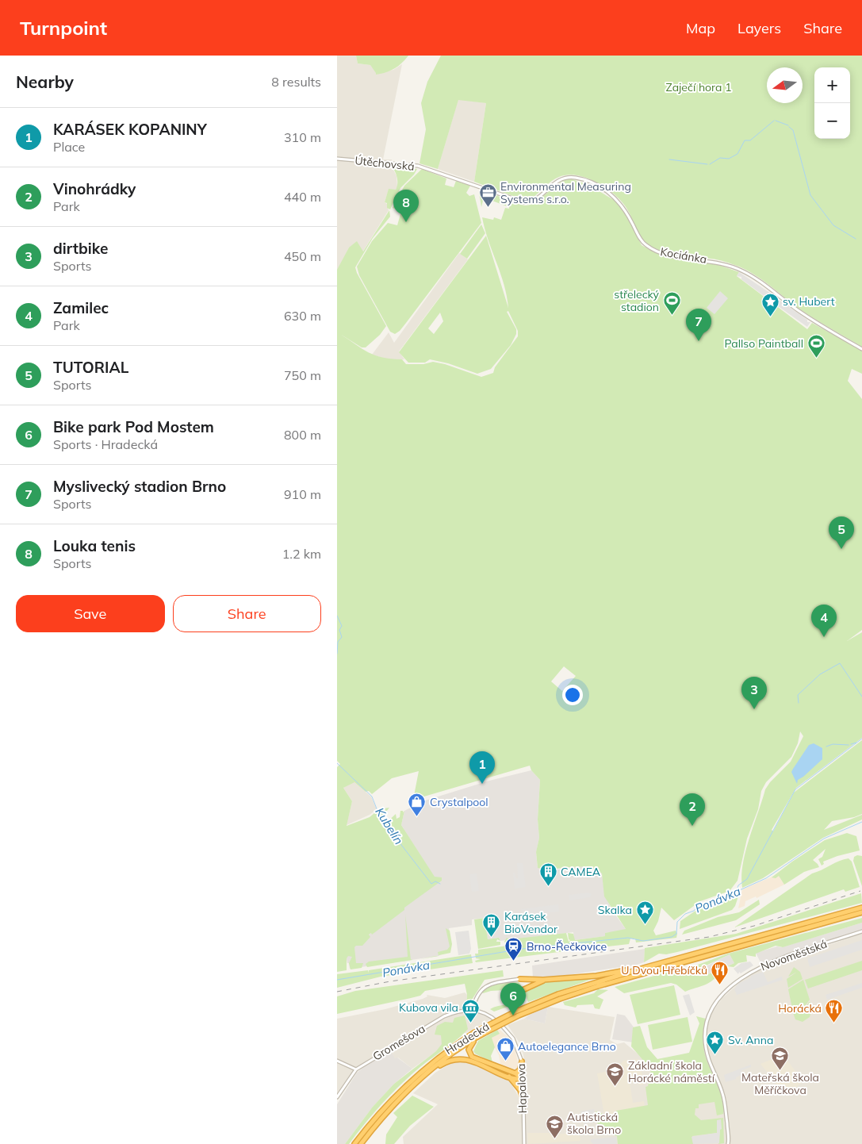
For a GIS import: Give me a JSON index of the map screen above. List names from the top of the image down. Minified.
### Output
{"streets":{"highway":["Hradecká"],"street":["Útěchovská","Kociánka","Novoměstská","Gromešova","Hapalova"]},"crossings":[["Útěchovská","Kociánka"],["Gromešova","Hapalova"]],"water":["Kubelín","Ponávka"],"parks":["Zaječí hora 1"],"places":{"office":["Environmental Measuring Systems s.r.o."],"sports":["střelecký stadion","Pallso Paintball"],"place":["sv. Hubert","Skalka","Sv. Anna"],"shop":["Crystalpool","Autoelegance Brno"],"building":["CAMEA","Karásek BioVendor"],"station":["Brno-Řečkovice"],"restaurant":["U Dvou Hřebíčků","Horácká"],"museum":["Kubova vila"],"school or university":["Mateřská škola Měříčkova","Základní škola Horácké náměstí","Autistická škola Brno"]},"north":"left","page":{"header":"Turnpoint","nav":["Map","Layers","Share"],"heading":["Nearby","8 results"],"map_buttons":["+","−"],"list":[{"mark":"1","name":"KARÁSEK KOPANINY","note":"Place","value":"310 m"},{"mark":"2","name":"Vinohrádky","note":"Park","value":"440 m"},{"mark":"3","name":"dirtbike","note":"Sports","value":"450 m"},{"mark":"4","name":"Zamilec","note":"Park","value":"630 m"},{"mark":"5","name":"TUTORIAL","note":"Sports","value":"750 m"},{"mark":"6","name":"Bike park Pod Mostem","note":"Sports · Hradecká","value":"800 m"},{"mark":"7","name":"Myslivecký stadion Brno","note":"Sports","value":"910 m"},{"mark":"8","name":"Louka tenis","note":"Sports","value":"1.2 km"}],"pins":["8","7","5","4","3","1","2","6"],"buttons":["Save","Share"]}}
